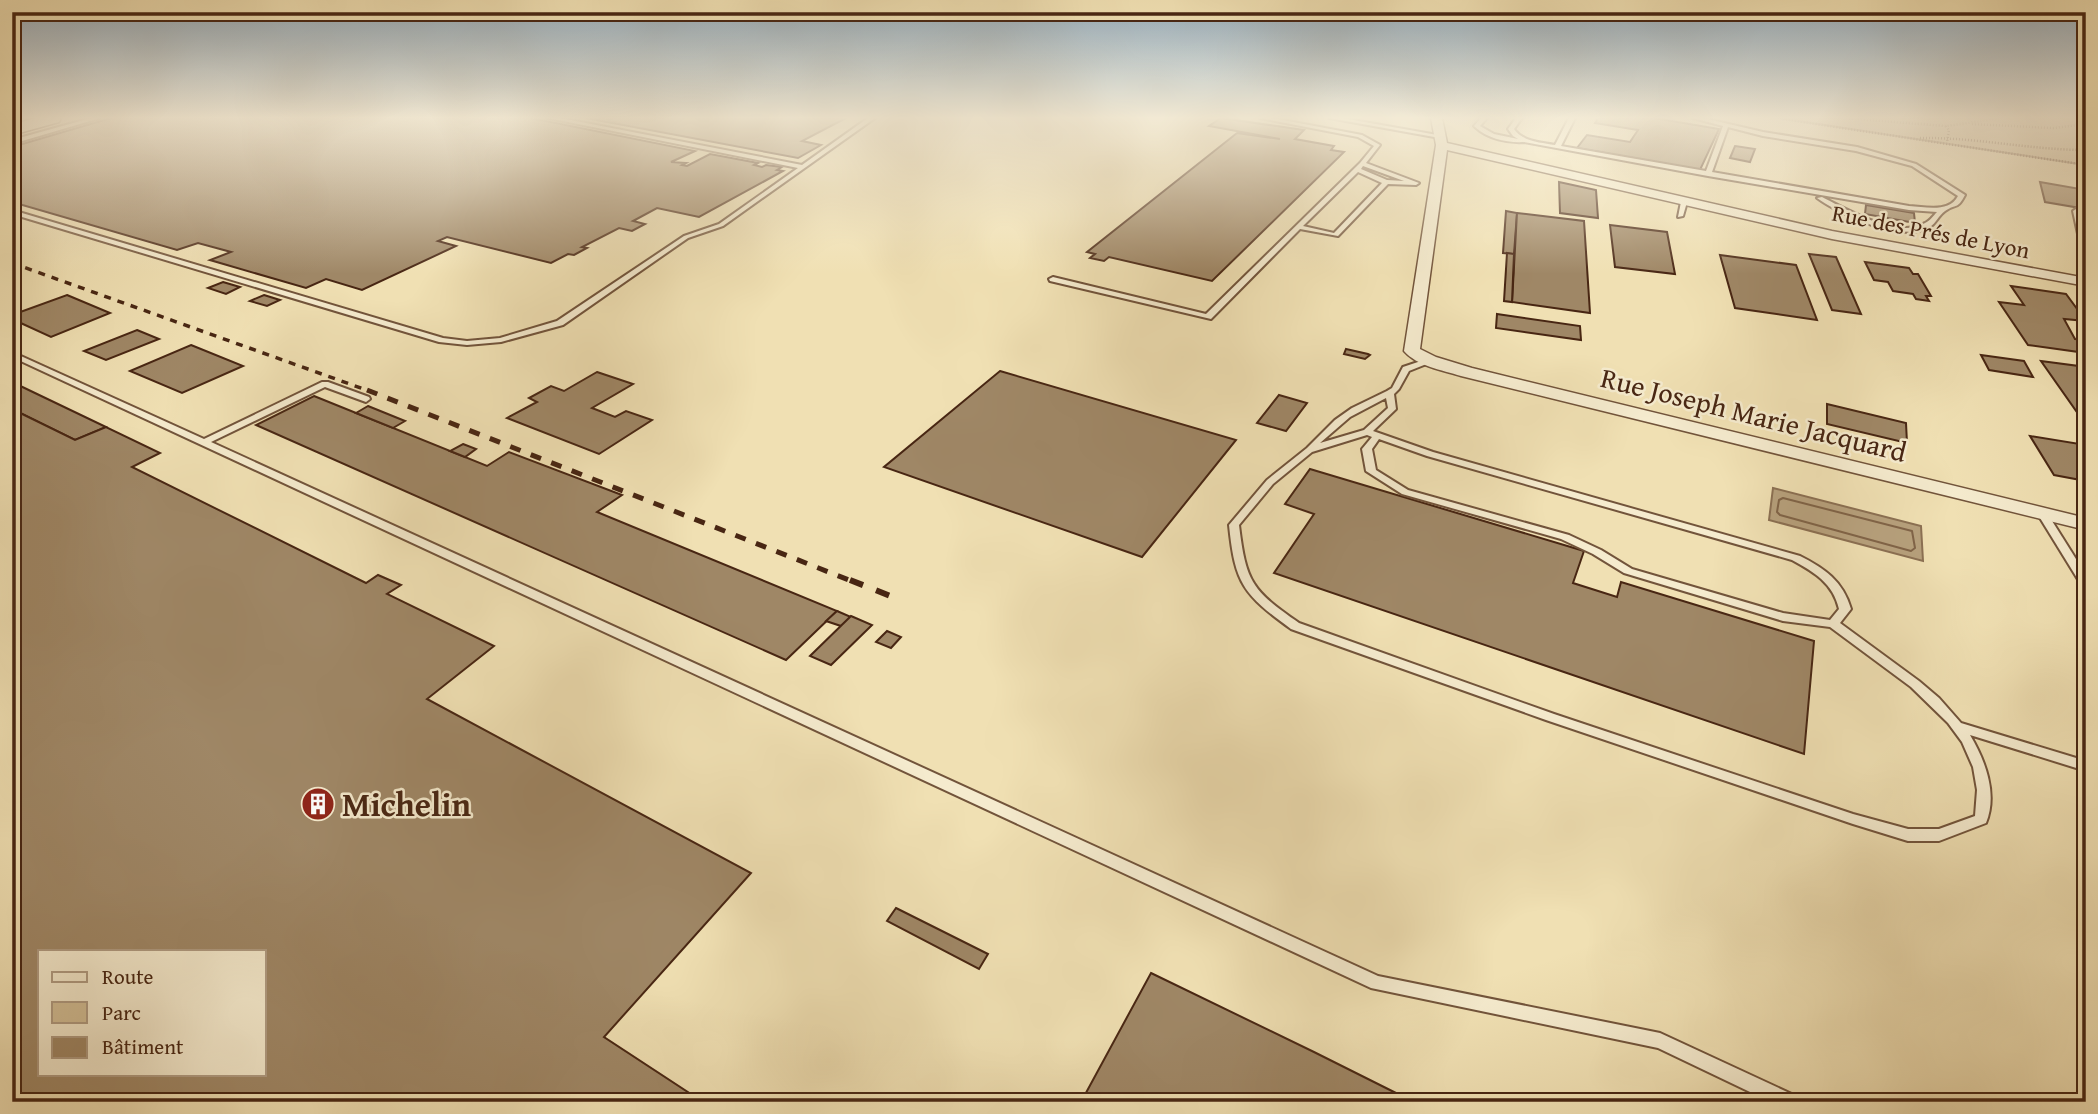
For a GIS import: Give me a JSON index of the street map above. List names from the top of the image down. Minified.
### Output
{"streets":{"street":["Rue des Prés de Lyon","Rue Joseph Marie Jacquard"]},"places":{"building":["Michelin"]},"legend":["Route","Parc","Bâtiment"]}
